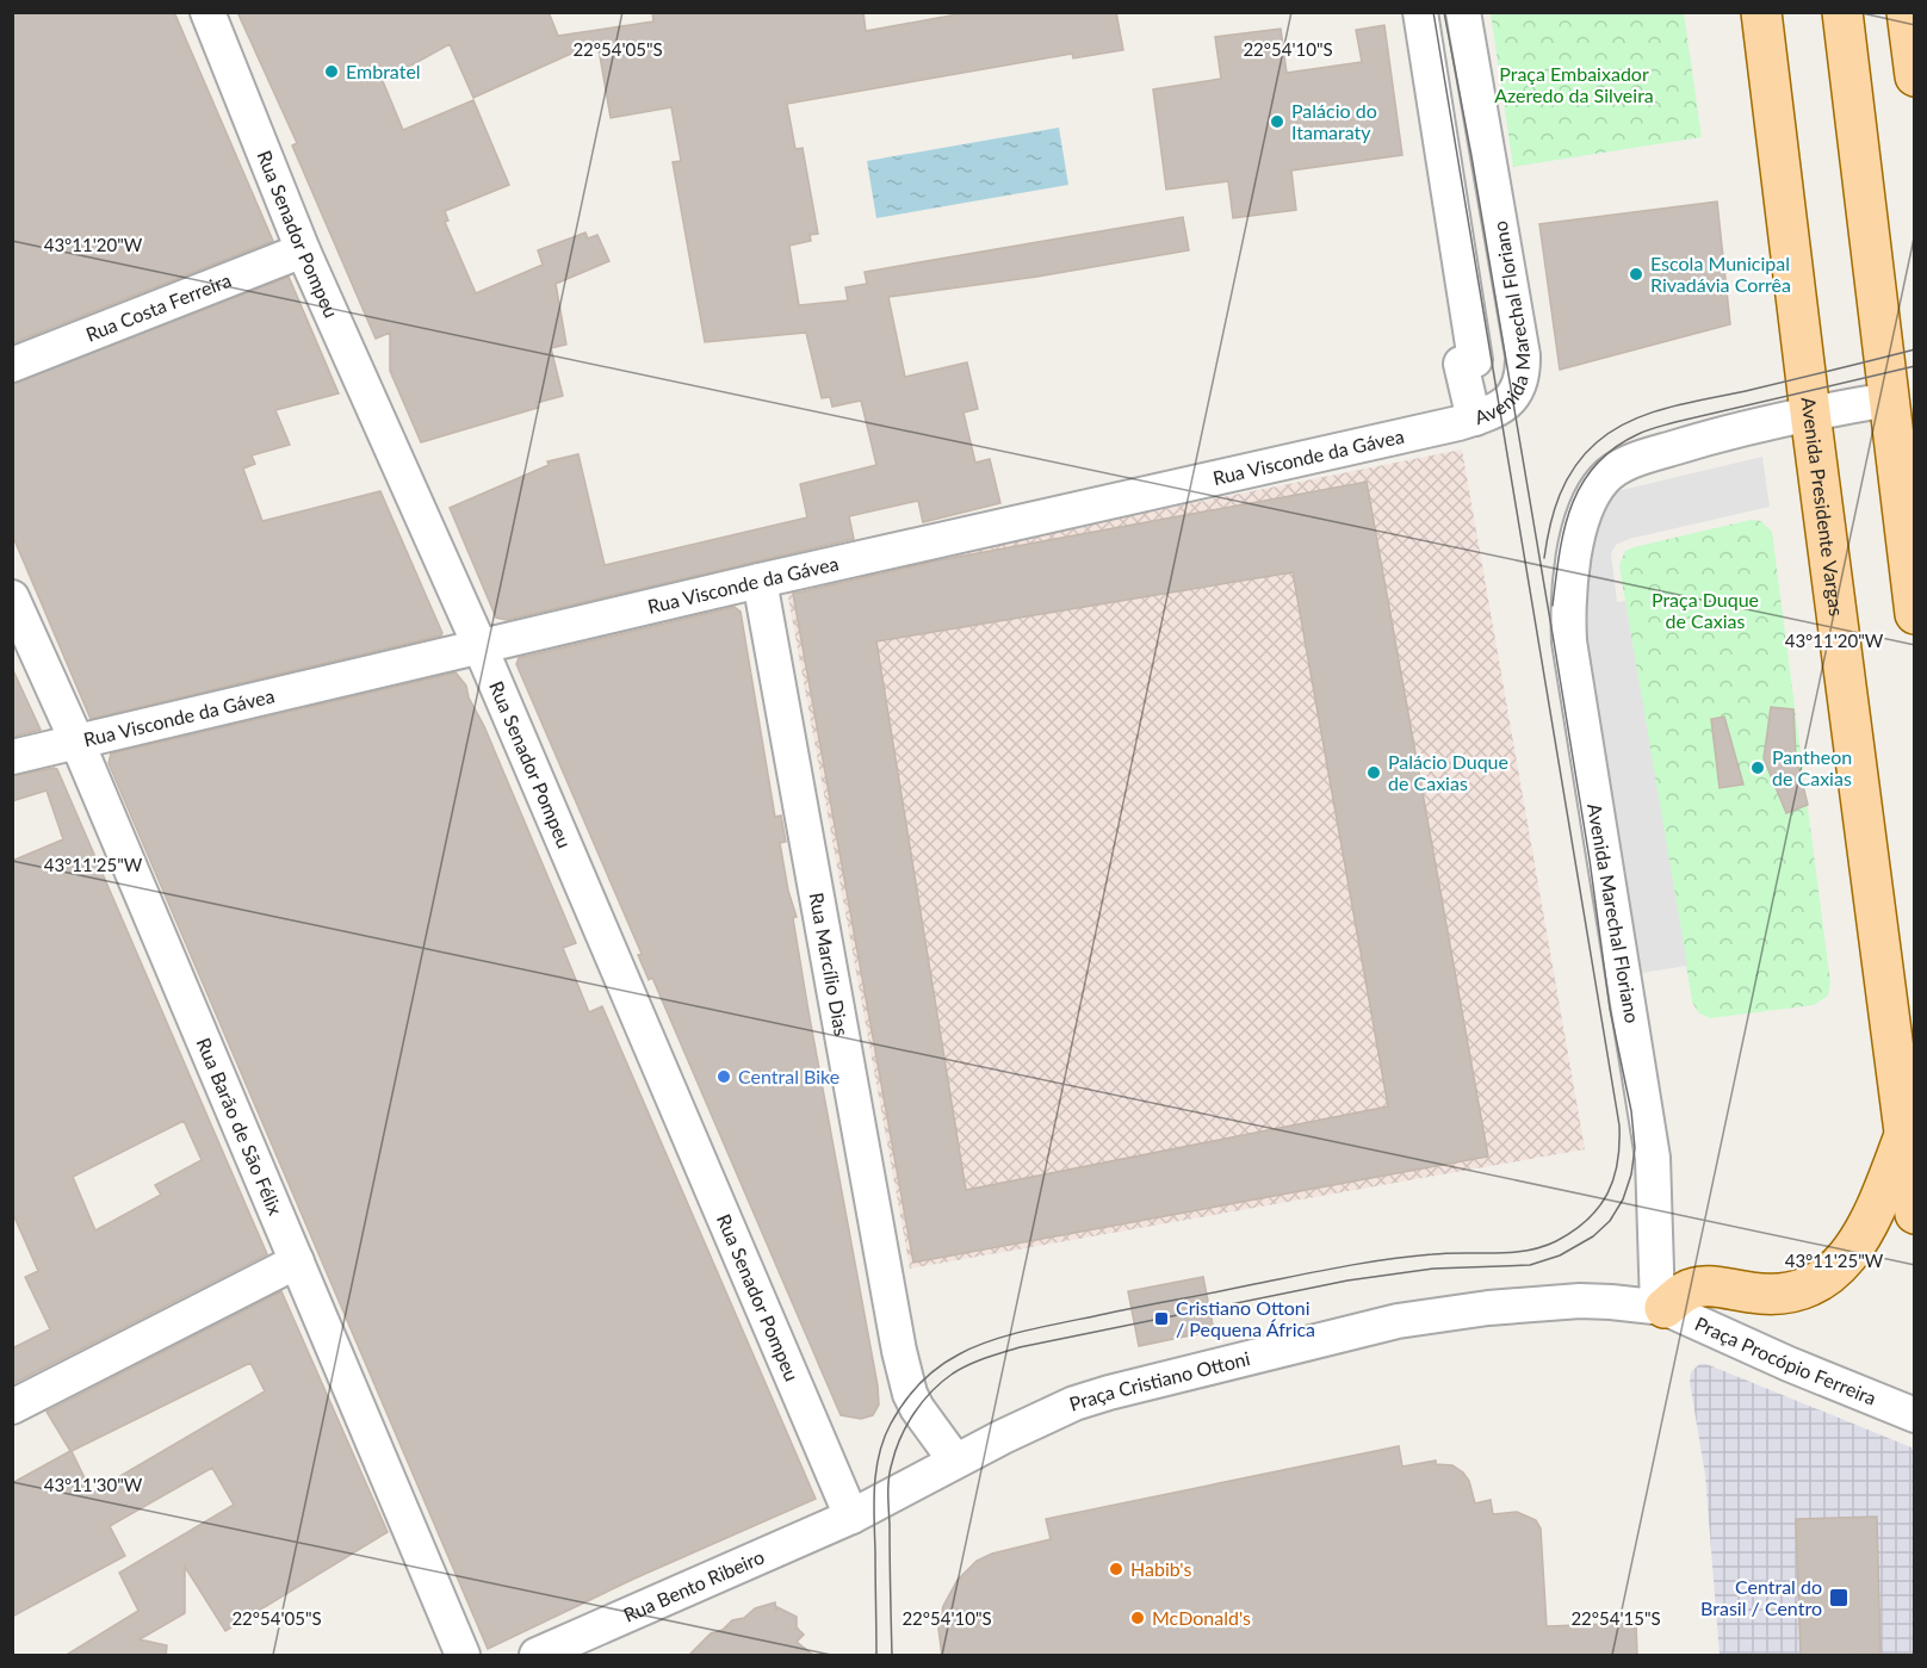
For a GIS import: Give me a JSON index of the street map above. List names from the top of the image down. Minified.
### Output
{"streets":{"main road":["Avenida Presidente Vargas"],"street":["Rua Senador Pompeu","Rua Costa Ferreira","Avenida Marechal Floriano","Rua Visconde da Gávea","Rua Marcílio Dias","Rua Barão de São Félix","Praça Procópio Ferreira","Praça Cristiano Ottoni","Rua Bento Ribeiro"]},"crossings":[["Rua Senador Pompeu","Rua Costa Ferreira"],["Rua Senador Pompeu","Rua Visconde da Gávea"],["Rua Senador Pompeu","Praça Cristiano Ottoni"],["Rua Senador Pompeu","Rua Bento Ribeiro"],["Avenida Marechal Floriano","Rua Visconde da Gávea"],["Avenida Marechal Floriano","Avenida Presidente Vargas"],["Avenida Marechal Floriano","Praça Procópio Ferreira"],["Avenida Marechal Floriano","Praça Cristiano Ottoni"],["Rua Visconde da Gávea","Rua Marcílio Dias"],["Rua Visconde da Gávea","Rua Barão de São Félix"],["Rua Marcílio Dias","Praça Cristiano Ottoni"],["Praça Procópio Ferreira","Praça Cristiano Ottoni"],["Praça Cristiano Ottoni","Rua Bento Ribeiro"]],"parks":["Praça Embaixador Azeredo da Silveira","Praça Duque de Caxias"],"places":{"other":["Embratel","Palácio do Itamaraty","Escola Municipal Rivadávia Corrêa","Pantheon de Caxias","Palácio Duque de Caxias","Central Bike","Habib's","McDonald's"],"transit":["Cristiano Ottoni / Pequena África","Central do Brasil / Centro"]},"coordinates":["22°54'05\"S","22°54'10\"S","43°11'20\"W","43°11'25\"W","43°11'30\"W","22°54'15\"S"]}
